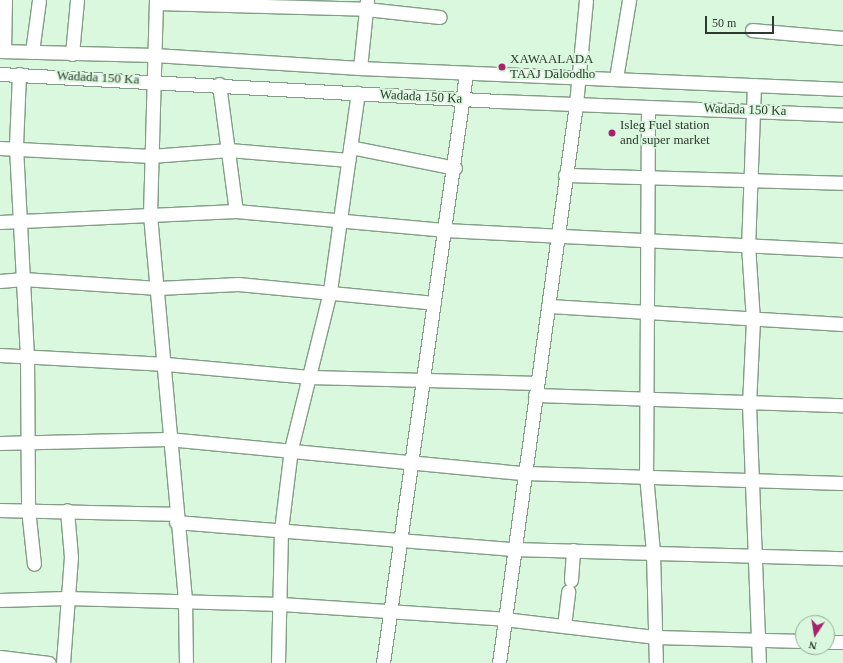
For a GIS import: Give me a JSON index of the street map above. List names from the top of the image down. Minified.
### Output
{"streets":{"street":["Wadada 150 Ka"]},"places":["XAWAALADA TAAJ Daloodho","Isleg Fuel station and super market"],"scale_bar":"50 m","north":"bottom"}
